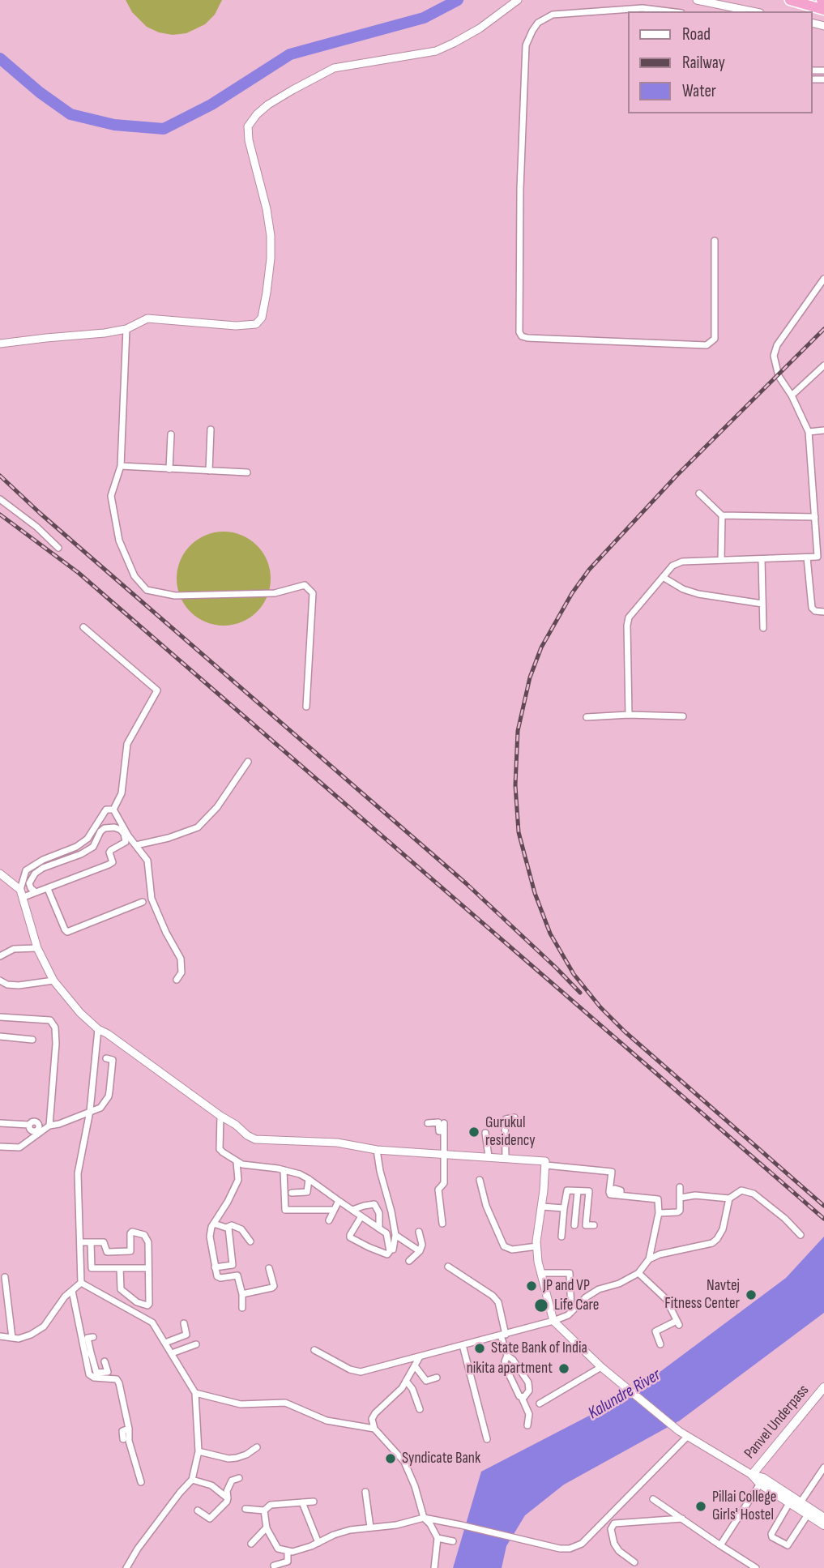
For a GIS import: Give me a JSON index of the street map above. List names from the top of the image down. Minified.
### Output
{"streets":{"main road":["Panvel Underpass"]},"water":["Kalundre River"],"places":["Gurukul residency","JP and VP","Navtej Fitness Center","Life Care","State Bank of India","nikita apartment","Syndicate Bank","Pillai College Girls' Hostel"],"legend":["Road","Railway","Water"]}
